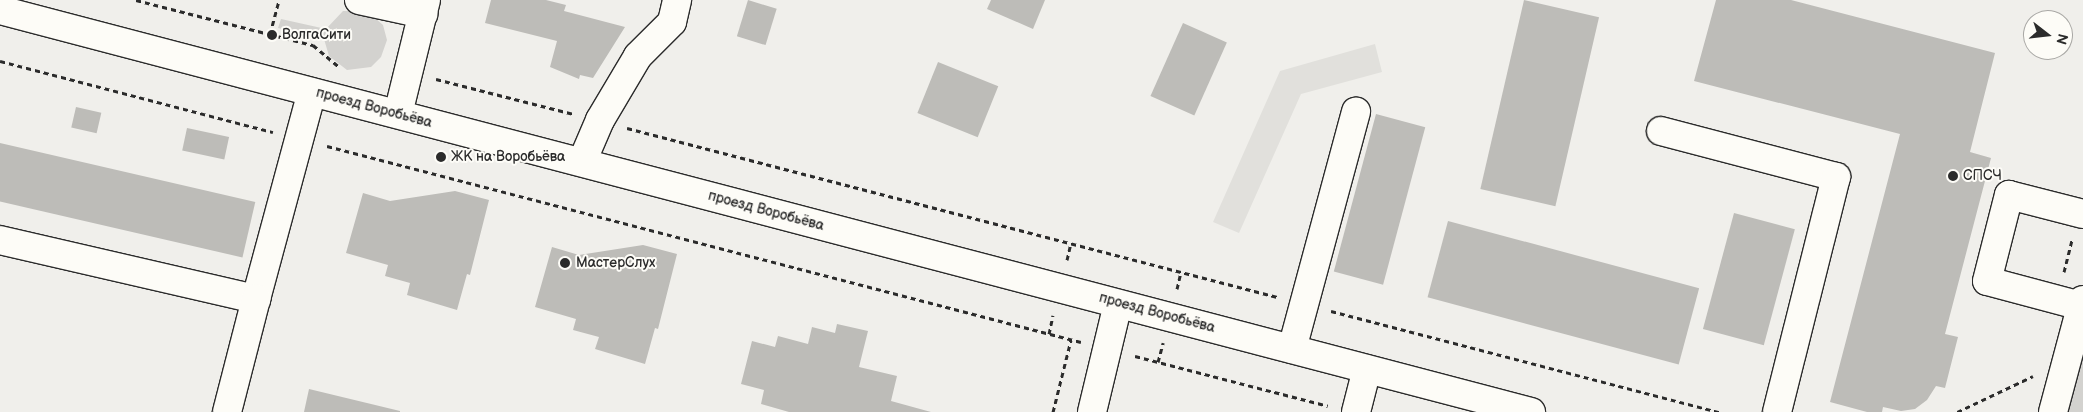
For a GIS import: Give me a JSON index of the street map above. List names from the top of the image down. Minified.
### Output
{"streets":{"main road":["проезд Воробьёва"]},"places":["ВолгаСити","ЖК на Воробьёва","СПСЧ","МастерСлух"],"north":"right"}
